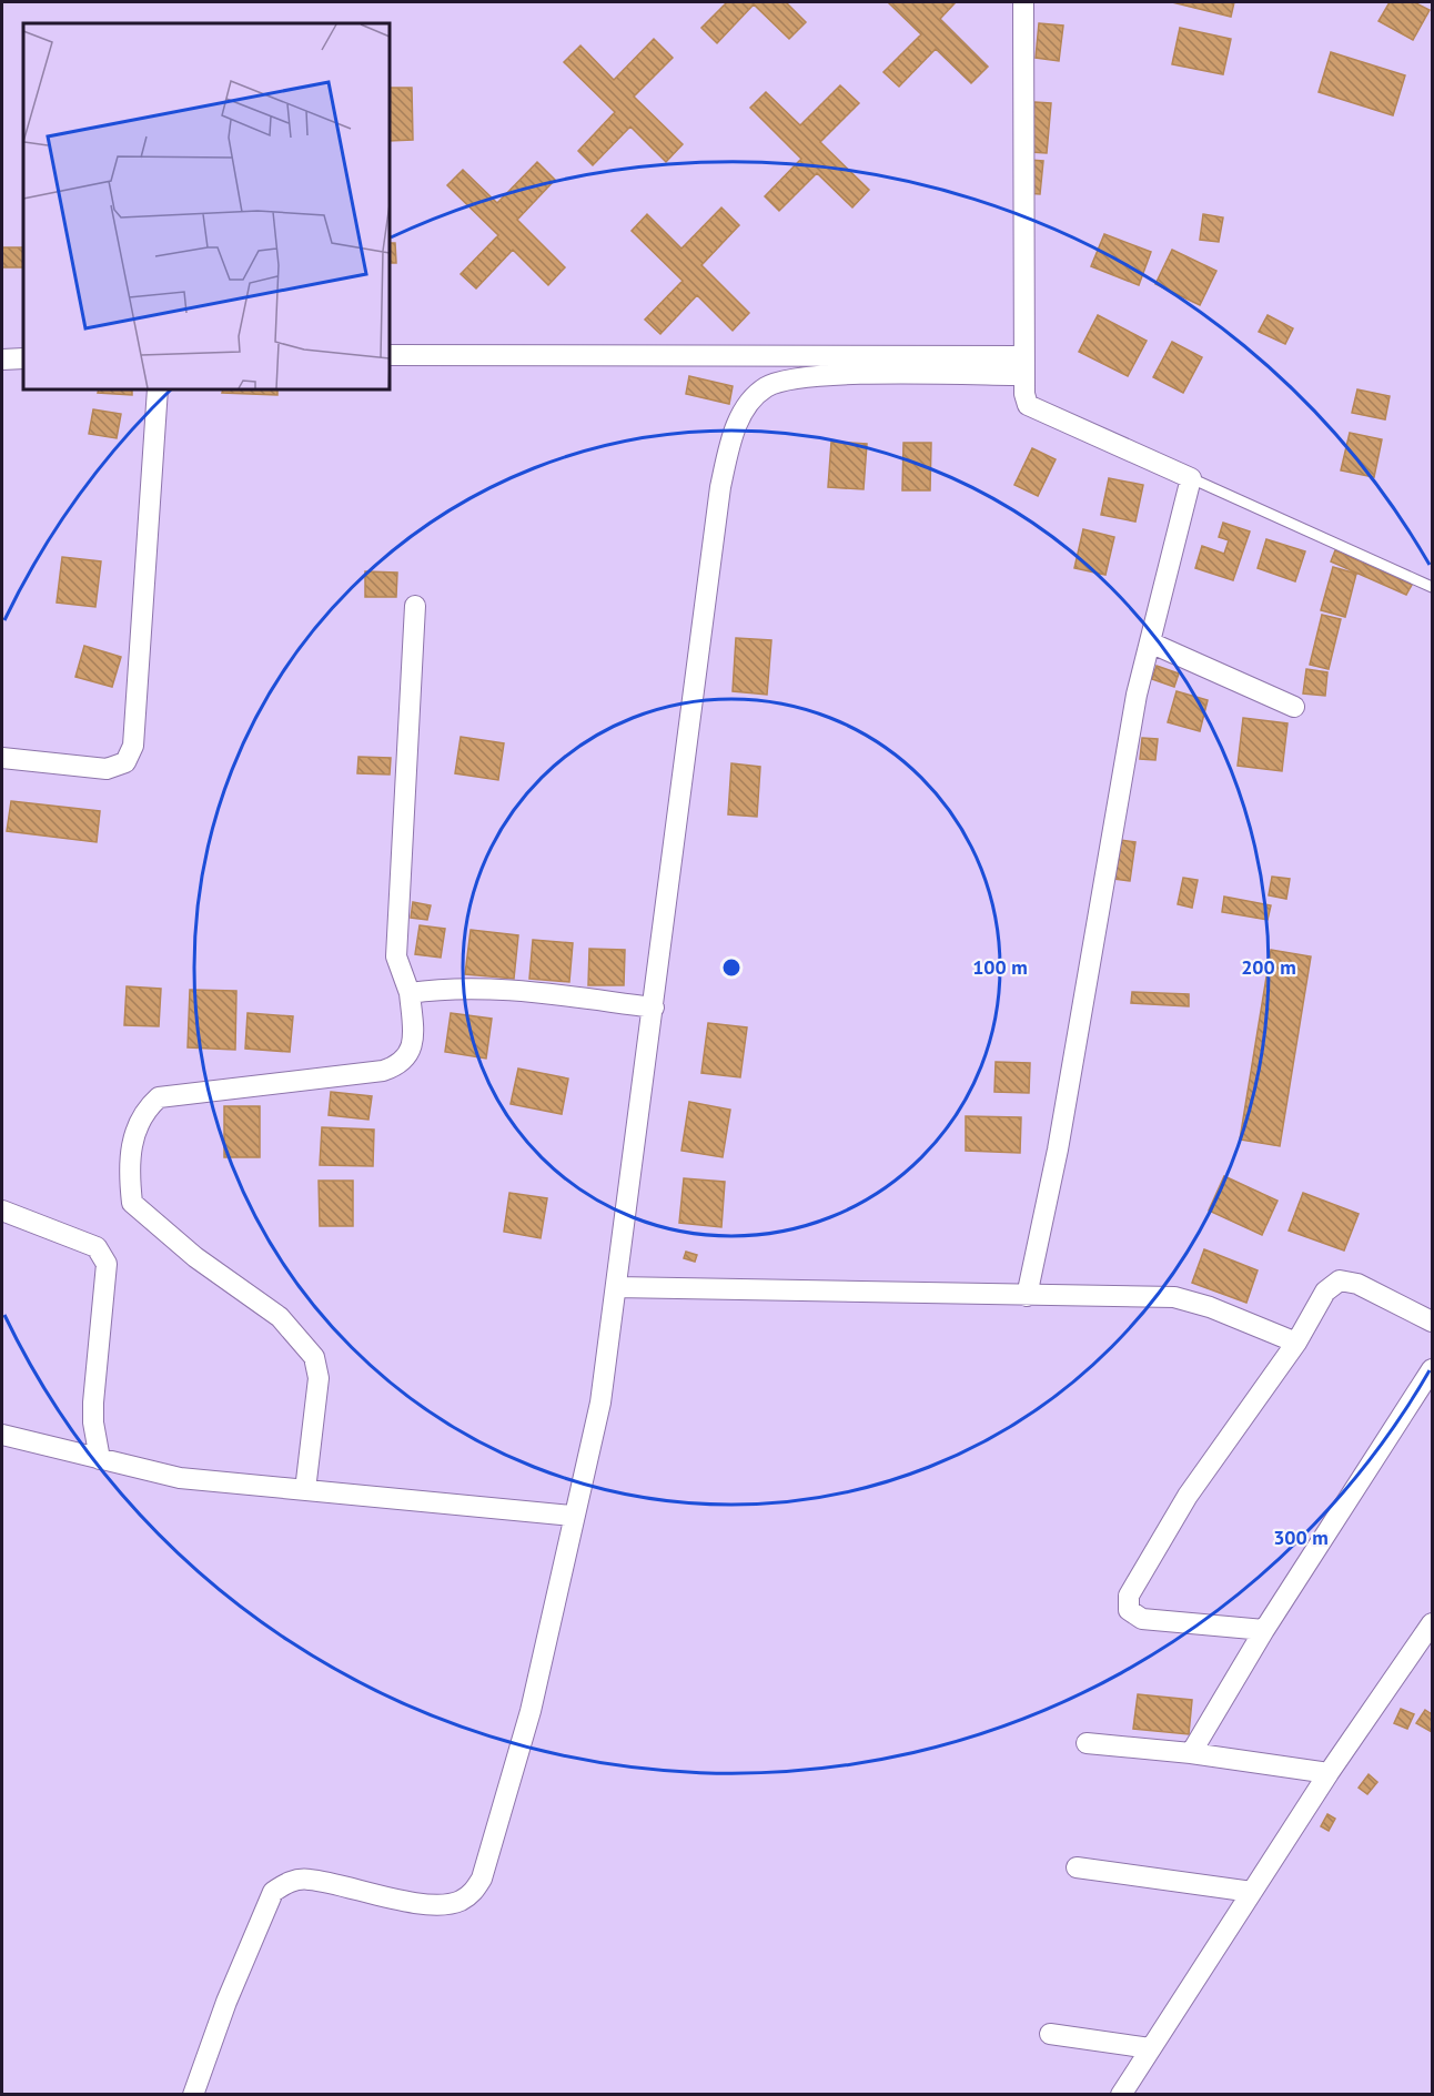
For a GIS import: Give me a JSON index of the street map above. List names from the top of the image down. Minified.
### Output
{"rings":["100 m","200 m","300 m"]}
